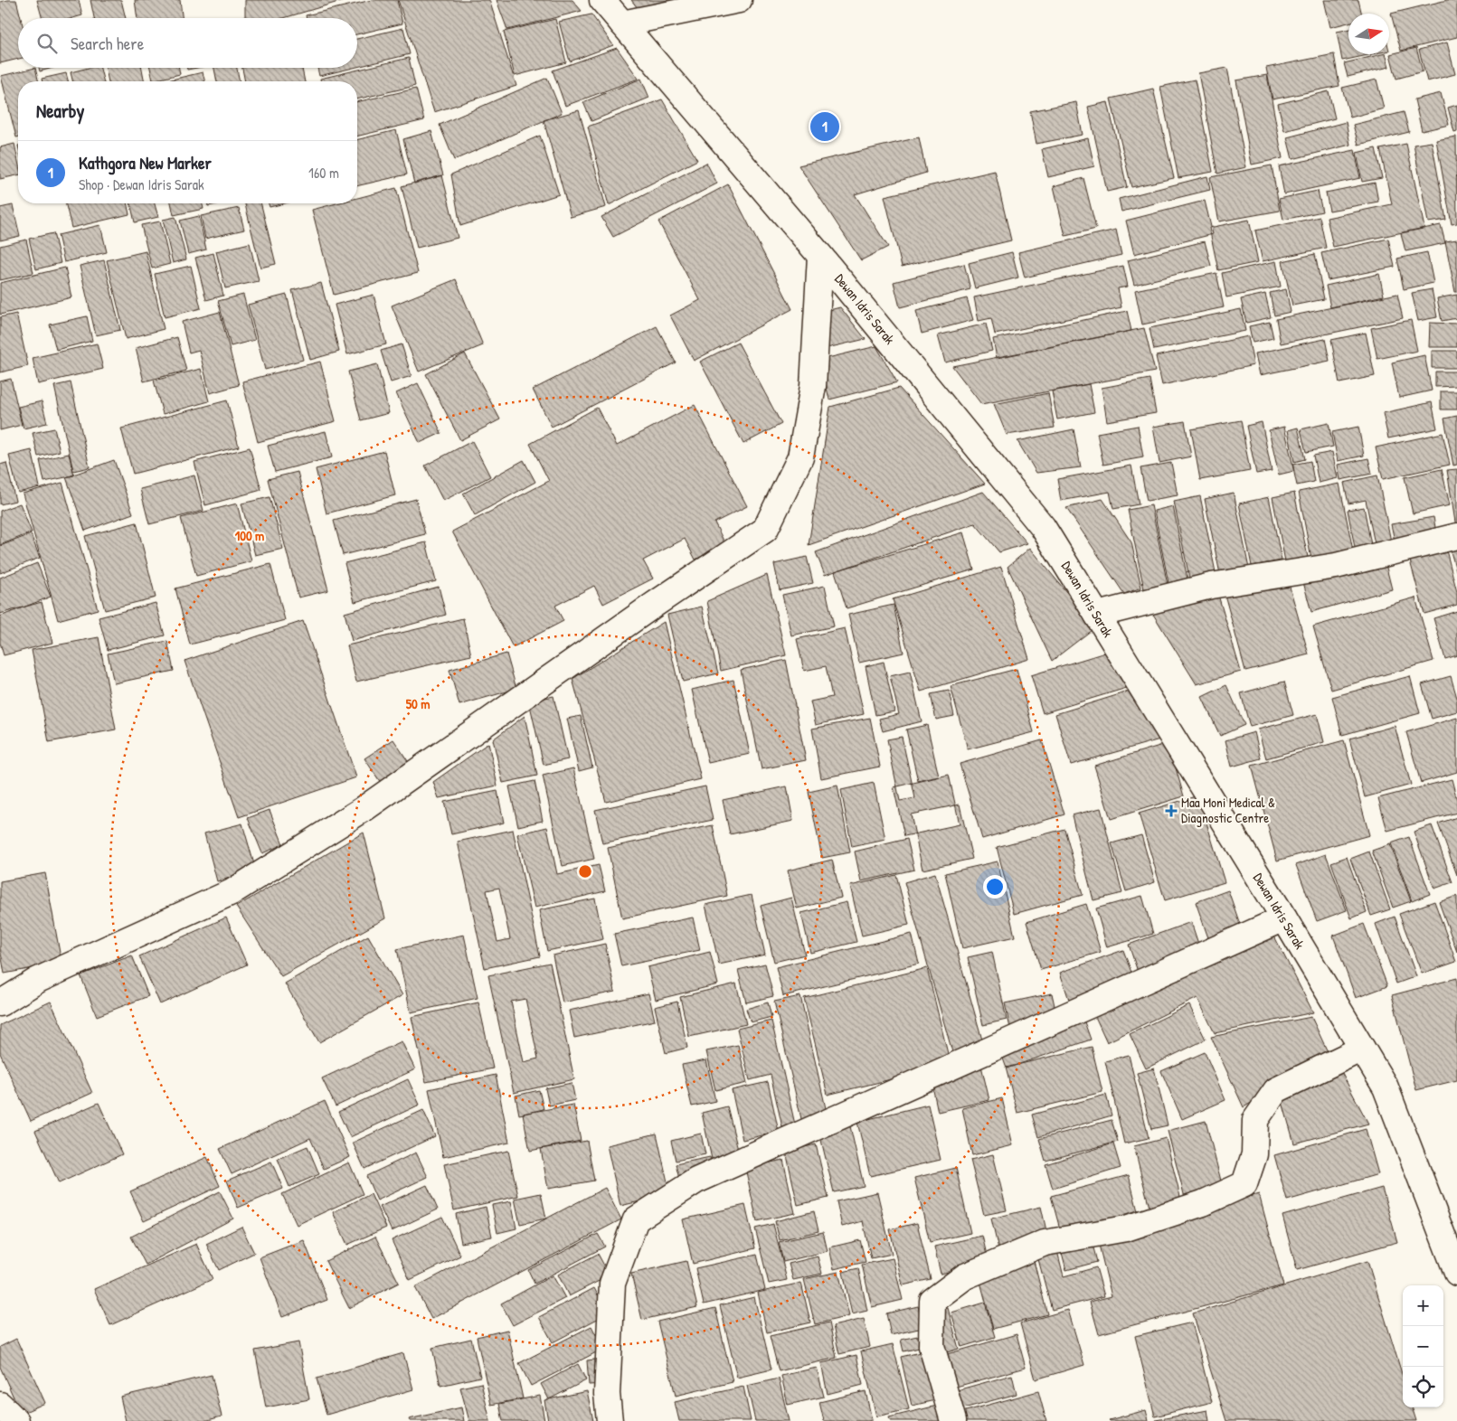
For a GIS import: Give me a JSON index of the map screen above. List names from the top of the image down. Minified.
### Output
{"streets":{"street":["Dewan Idris Sarak"]},"places":{"health":["Maa Moni Medical & Diagnostic Centre"]},"north":"right","page":{"search":"Search here","heading":"Nearby","pins":"1","list":[{"mark":"1","name":"Kathgora New Marker","note":"Shop · Dewan Idris Sarak","value":"160 m"}],"map_buttons":["+","−"]},"rings":["100 m","50 m"]}
